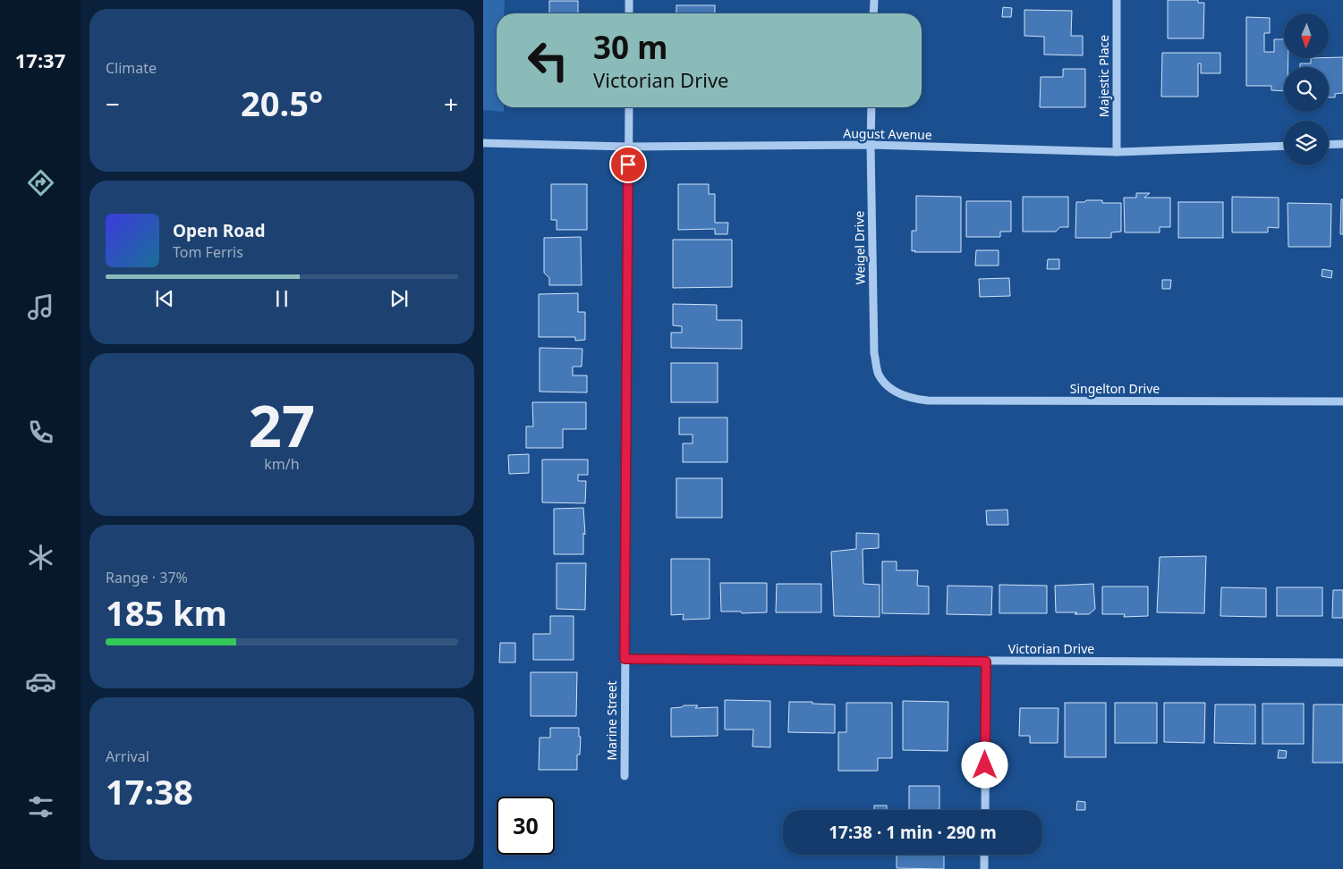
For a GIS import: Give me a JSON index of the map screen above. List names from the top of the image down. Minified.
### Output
{"streets":{"street":["Majestic Place","August Avenue","Weigel Drive","Singelton Drive","Victorian Drive","Marine Street"]},"crossings":[["Majestic Place","August Avenue"],["August Avenue","Weigel Drive"],["August Avenue","Marine Street"],["Weigel Drive","Singelton Drive"],["Victorian Drive","Marine Street"]],"north":"bottom","page":{"tabs":"17:37","tile":["Climate",["27","km/h"],["Range · 37%","185 km"],["Arrival","17:38"]],"turn":["30 m","Victorian Drive"],"heat":["−","20.5°","+"],"song":["Open Road","Tom Ferris"],"limit":"30","trip":"17:38 · 1 min · 290 m"}}
